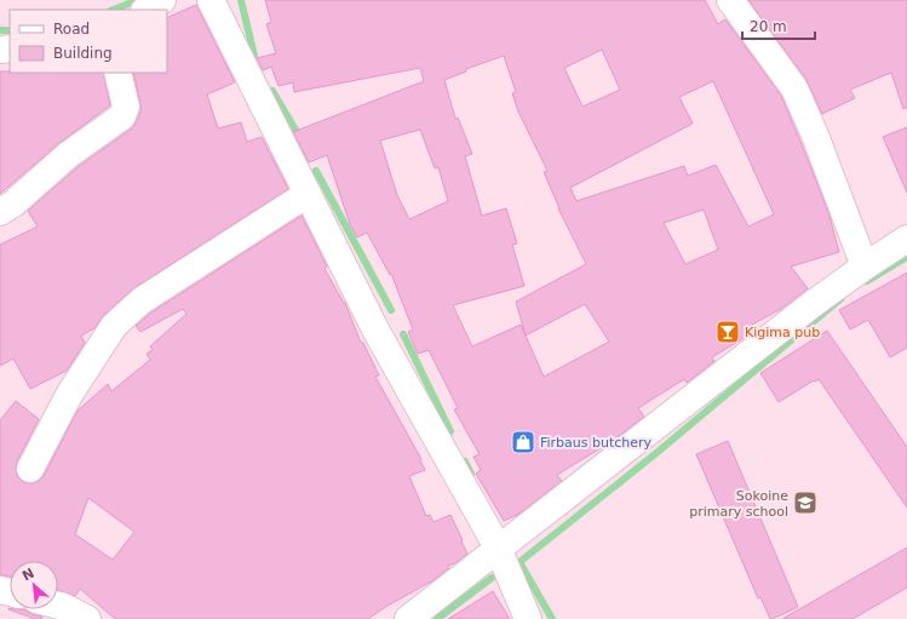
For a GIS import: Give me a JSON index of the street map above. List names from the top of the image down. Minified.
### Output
{"places":{"bar":["Kigima pub"],"shop":["Firbaus butchery"],"school or university":["Sokoine primary school"]},"legend":["Road","Building"],"scale_bar":"20 m","north":"top left"}
